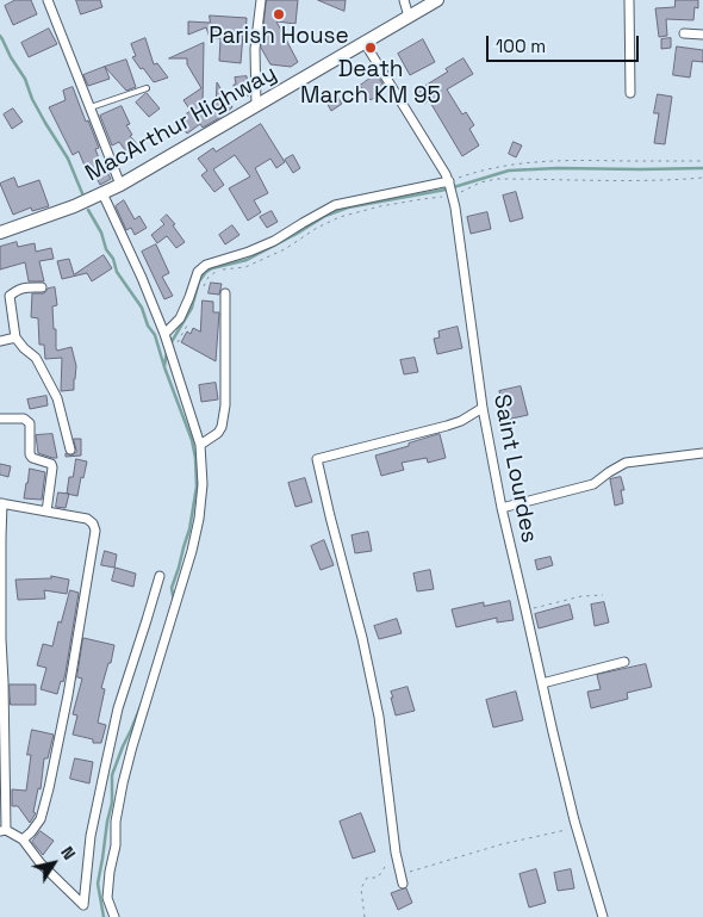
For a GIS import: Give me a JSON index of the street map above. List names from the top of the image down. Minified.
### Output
{"streets":{"main road":["MacArthur Highway"],"street":["Saint Lourdes"]},"crossings":[["MacArthur Highway","Saint Lourdes"]],"places":["Parish House","Death March KM 95"],"scale_bar":"100 m","north":"top right"}
